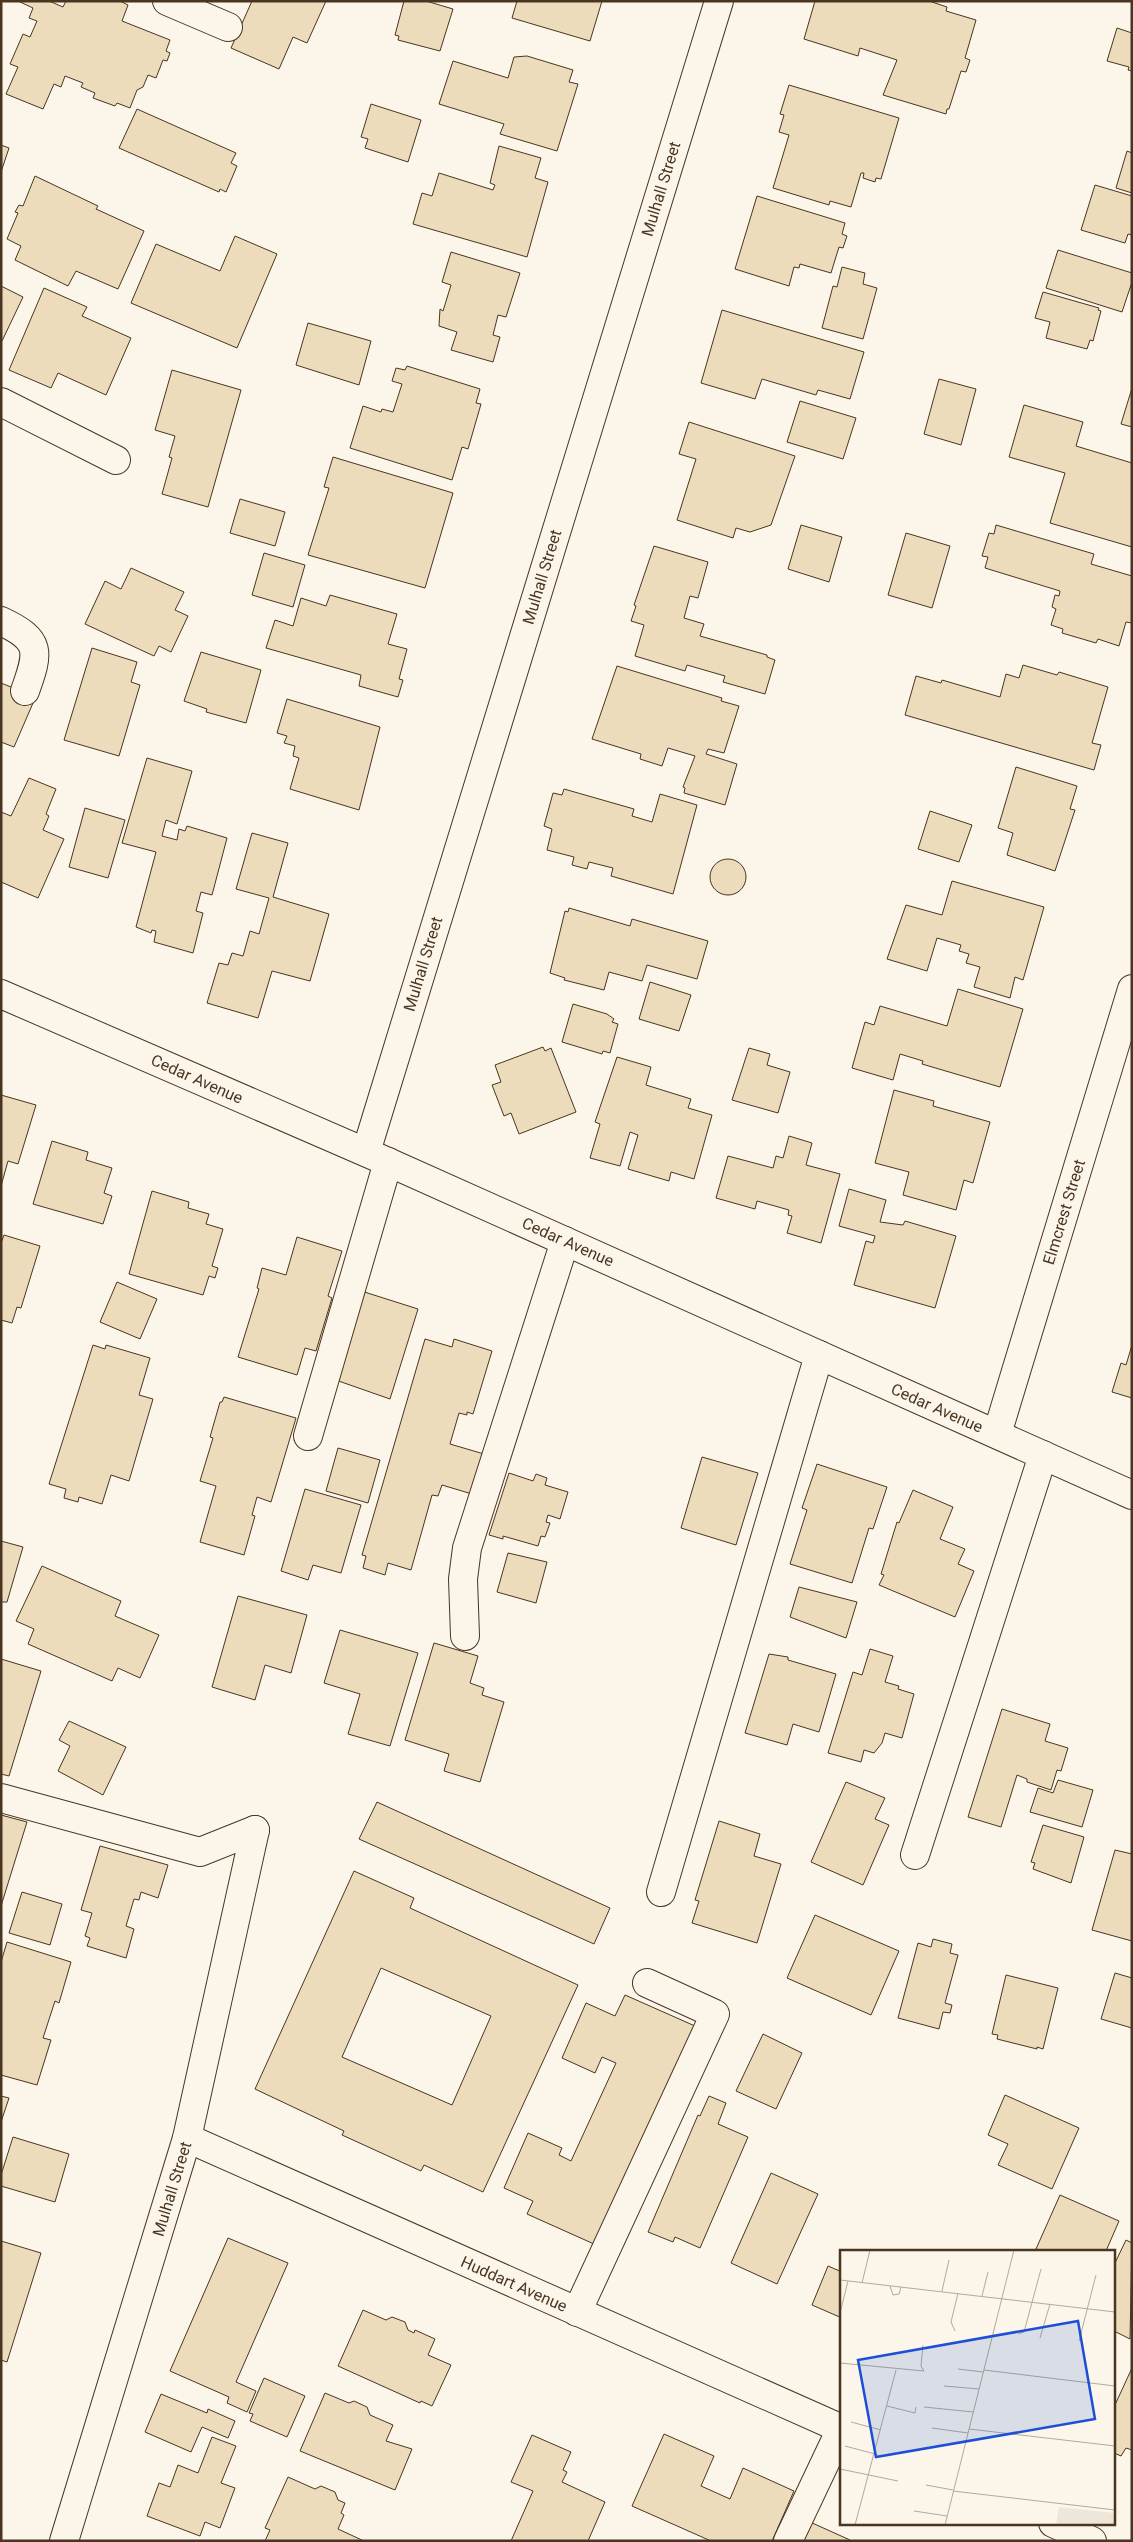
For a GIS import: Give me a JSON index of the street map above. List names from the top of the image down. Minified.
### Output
{"streets":{"street":["Mulhall Street","Cedar Avenue","Elmcrest Street","Huddart Avenue"]},"crossings":[["Mulhall Street","Cedar Avenue"],["Mulhall Street","Huddart Avenue"],["Cedar Avenue","Elmcrest Street"]]}
